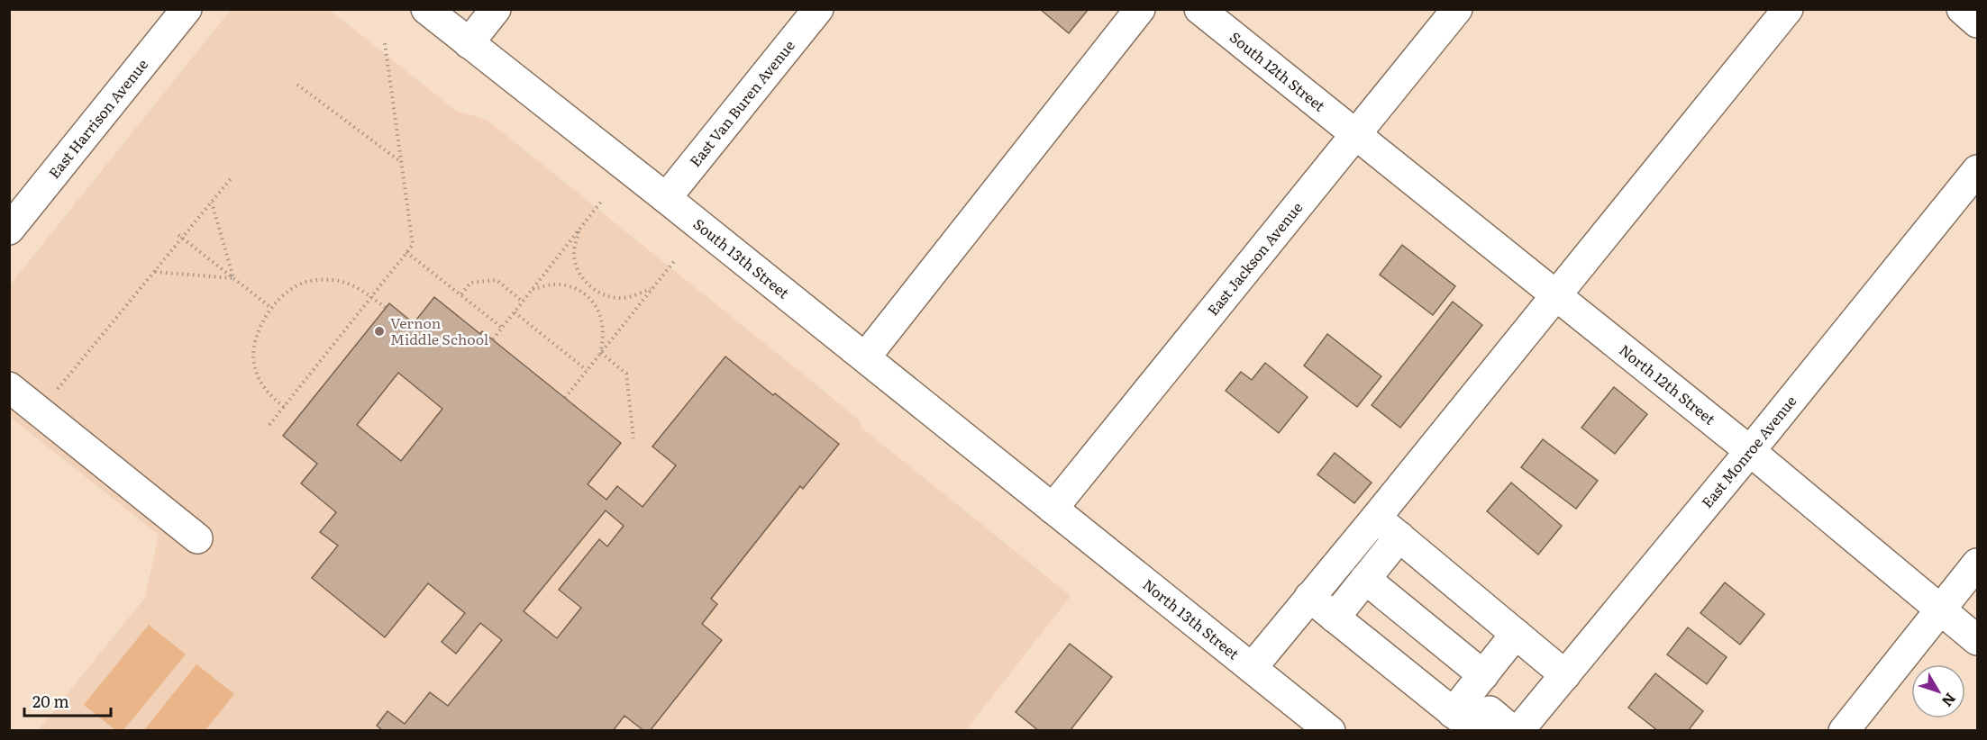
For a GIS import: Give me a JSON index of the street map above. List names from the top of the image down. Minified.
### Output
{"streets":{"street":["South 12th Street","East Van Buren Avenue","East Harrison Avenue","South 13th Street","East Jackson Avenue","North 12th Street","East Monroe Avenue","North 13th Street"]},"crossings":[["South 12th Street","East Jackson Avenue"],["South 12th Street","North 12th Street"],["East Van Buren Avenue","South 13th Street"],["South 13th Street","East Jackson Avenue"],["South 13th Street","North 13th Street"],["East Jackson Avenue","North 12th Street"],["East Jackson Avenue","North 13th Street"],["North 12th Street","East Monroe Avenue"]],"places":["Vernon Middle School"],"scale_bar":"20 m","north":"bottom right"}
